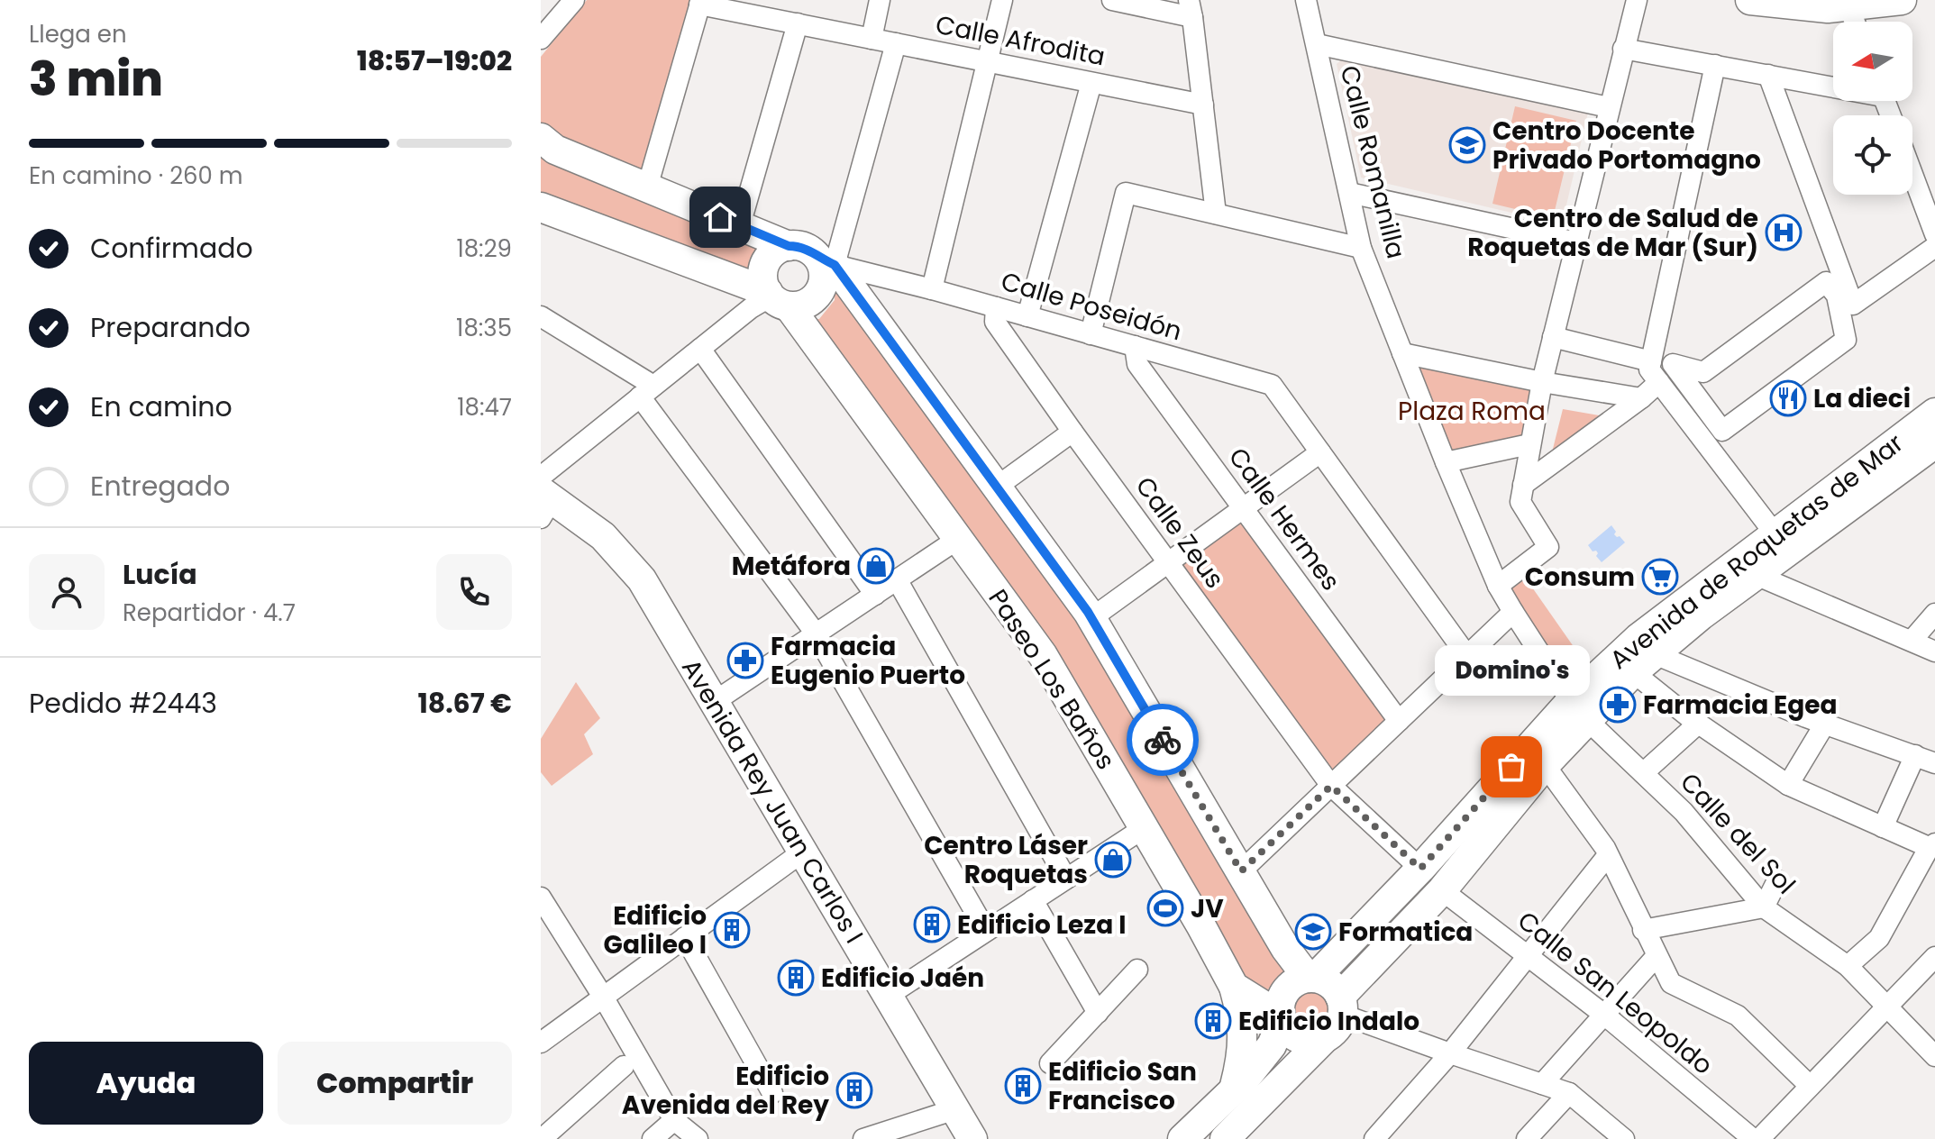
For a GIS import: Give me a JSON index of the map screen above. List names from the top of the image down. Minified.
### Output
{"streets":{"street":["Calle Afrodita","Calle Romanilla","Calle Poseidón","Calle Hermes","Calle Zeus","Avenida de Roquetas de Mar","Paseo Los Baños","Avenida Rey Juan Carlos I","Calle del Sol","Calle San Leopoldo"]},"crossings":[["Calle Romanilla","Avenida de Roquetas de Mar"],["Calle Romanilla","Calle del Sol"],["Calle Poseidón","Calle Hermes"],["Calle Poseidón","Calle Zeus"],["Calle Poseidón","Paseo Los Baños"],["Calle Zeus","Avenida de Roquetas de Mar"],["Avenida de Roquetas de Mar","Paseo Los Baños"],["Avenida de Roquetas de Mar","Calle del Sol"],["Avenida de Roquetas de Mar","Calle San Leopoldo"]],"parks":["Plaza Roma"],"places":{"school or university":["Centro Docente Privado Portomagno","Formatica"],"hospital":["Centro de Salud de Roquetas de Mar (Sur)"],"restaurant":["La dieci"],"shop":["Metáfora","Centro Láser Roquetas"],"supermarket":["Consum"],"pharmacy":["Farmacia Eugenio Puerto","Farmacia Egea"],"other":["Domino's"],"sports":["JV"],"building":["Edificio Leza I","Edificio Galileo I","Edificio Jaén","Edificio Indalo","Edificio San Francisco","Edificio Avenida del Rey"]},"north":"left","page":{"heading":["3 min","Llega en","18:57–19:02"],"panel":["Lucía","Repartidor · 4.7","Pedido #2443","18.67 €"],"bar":"En camino · 260 m","list":[["Confirmado","18:29"],["Preparando","18:35"],["En camino","18:47"],"Entregado"],"bubble":"Domino's","buttons":["Ayuda","Compartir"]}}
